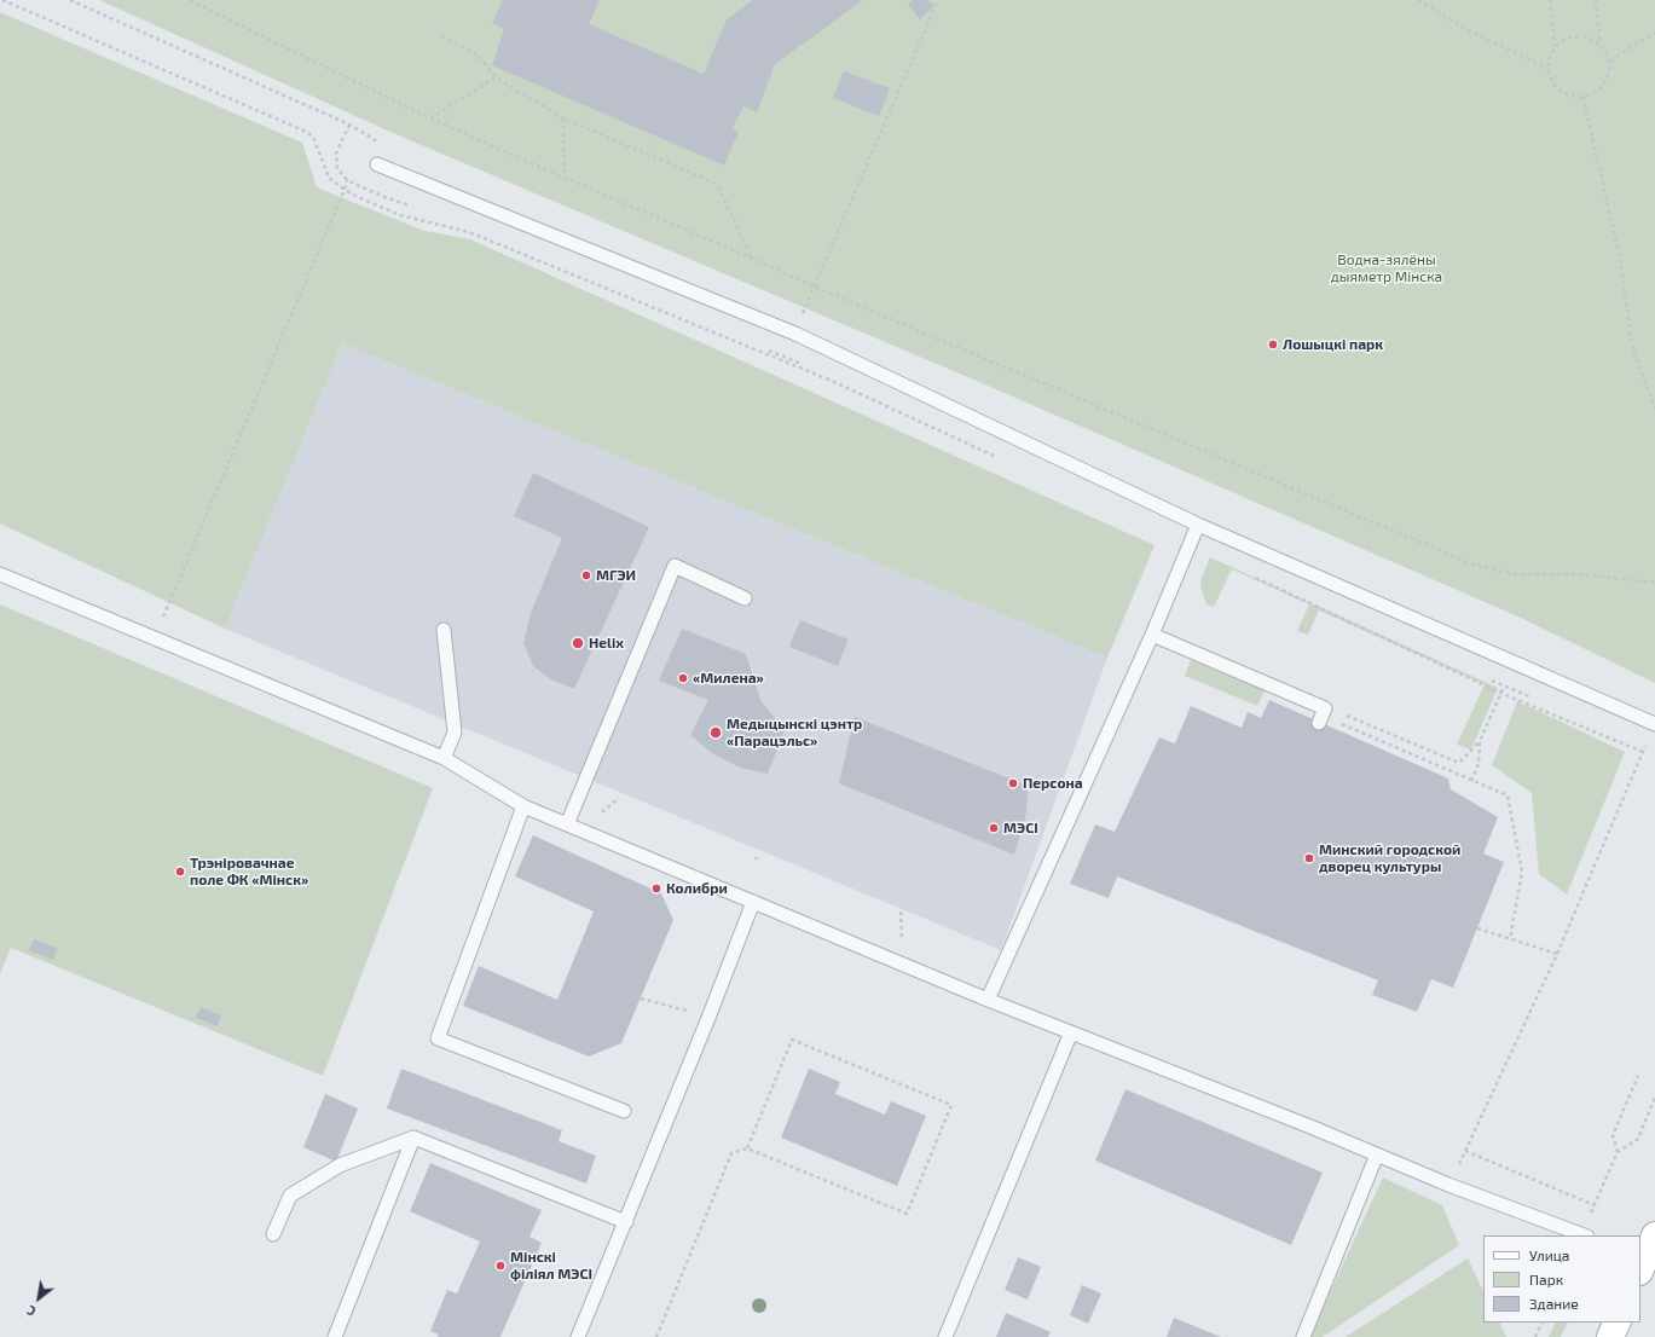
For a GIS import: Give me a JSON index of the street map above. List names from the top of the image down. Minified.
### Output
{"parks":["Водна-зялёны дыяметр Мінска"],"places":["Лошыцкі парк","МГЭИ","Helix","«Милена»","Медыцынскі цэнтр «Парацэльс»","Персона","МЭСІ","Минский городской дворец культуры","Трэніровачнае поле ФК «Мінск»","Колибри","Мінскі філіял МЭСІ"],"legend":["Улица","Парк","Здание"],"north":"bottom left"}
